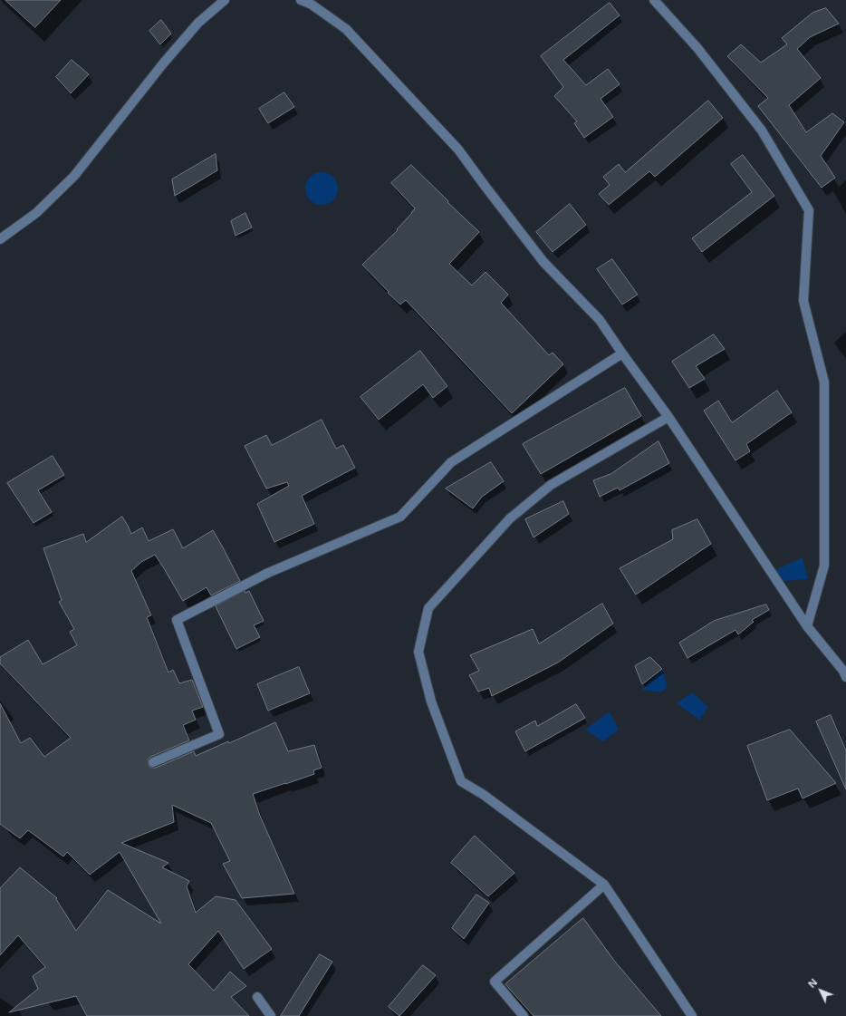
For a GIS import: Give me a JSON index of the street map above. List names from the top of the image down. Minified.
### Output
{"north":"top left"}
